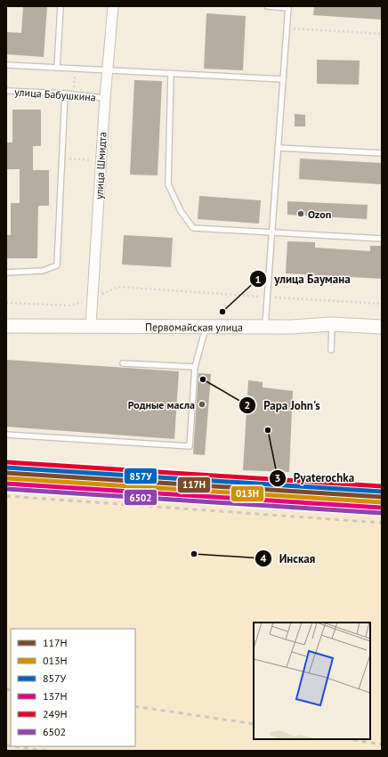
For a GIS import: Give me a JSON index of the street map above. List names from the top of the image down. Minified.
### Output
{"streets":{"main road":["Первомайская улица"],"street":["улица Шмидта"],"lane":["улица Бабушкина"]},"crossings":[["улица Бабушкина","улица Шмидта"],["улица Шмидта","Первомайская улица"]],"places":["Ozon","улица Баумана","Papa John's","Родные масла","Pyaterochka","Инская"],"lines":["transit line 249Н","transit line 857У","transit line 117Н","transit line 013Н","transit line 137Н","transit line 6502"],"legend":["117Н","013Н","857У","137Н","249Н","6502"]}
